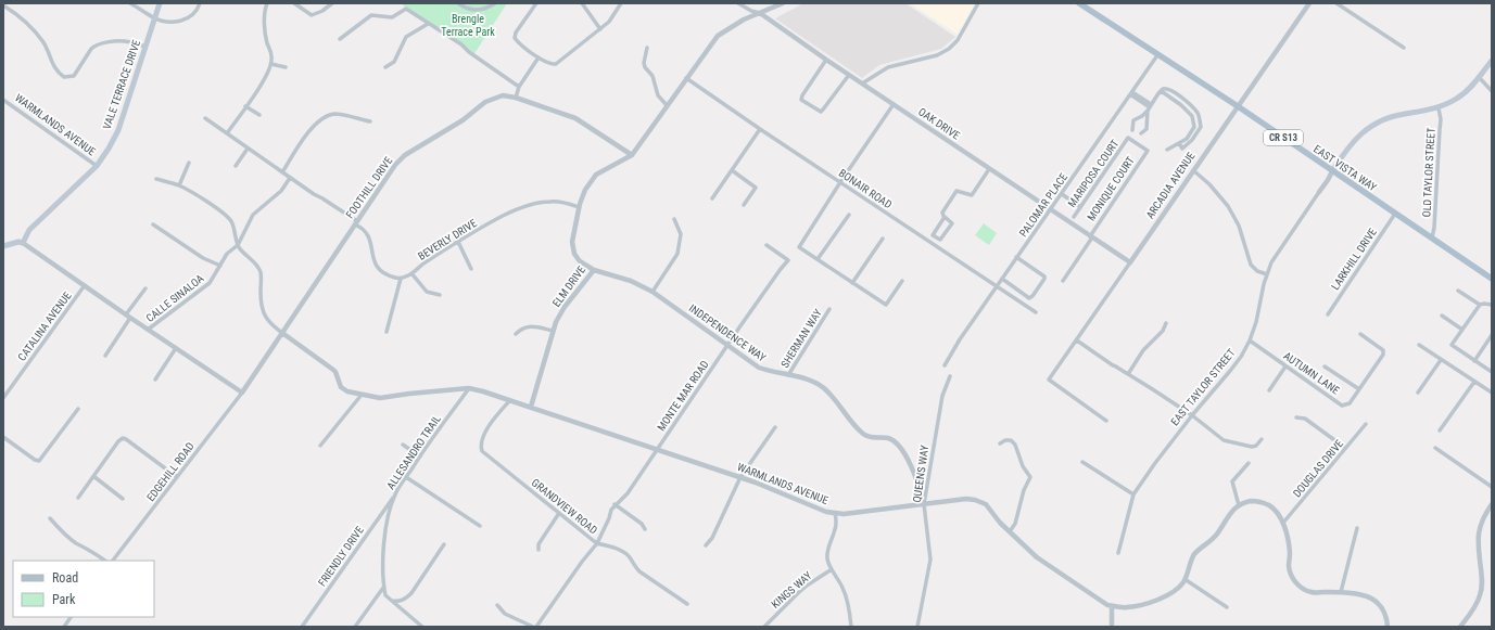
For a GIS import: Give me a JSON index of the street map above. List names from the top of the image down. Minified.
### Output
{"streets":{"main road":["VALE TERRACE DRIVE","CR S13","EAST VISTA WAY"],"street":["OAK DRIVE","WARMLANDS AVENUE","OLD TAYLOR STREET","MARIPOSA COURT","ARCADIA AVENUE","FOOTHILL DRIVE","BONAIR ROAD","MONIQUE COURT","PALOMAR PLACE","BEVERLY DRIVE","LARKHILL DRIVE","ELM DRIVE","CALLE SINALOA","CATALINA AVENUE","INDEPENDENCE WAY","SHERMAN WAY","AUTUMN LANE","EAST TAYLOR STREET","MONTE MAR ROAD","ALLESANDRO TRAIL","DOUGLAS DRIVE","EDGEHILL ROAD","QUEENS WAY","GRANDVIEW ROAD","FRIENDLY DRIVE","KINGS WAY"]},"crossings":[["VALE TERRACE DRIVE","WARMLANDS AVENUE"],["OAK DRIVE","ARCADIA AVENUE"],["OAK DRIVE","MONIQUE COURT"],["OAK DRIVE","PALOMAR PLACE"],["WARMLANDS AVENUE","FOOTHILL DRIVE"],["WARMLANDS AVENUE","ELM DRIVE"],["WARMLANDS AVENUE","CALLE SINALOA"],["WARMLANDS AVENUE","INDEPENDENCE WAY"],["WARMLANDS AVENUE","MONTE MAR ROAD"],["WARMLANDS AVENUE","ALLESANDRO TRAIL"],["WARMLANDS AVENUE","QUEENS WAY"],["WARMLANDS AVENUE","GRANDVIEW ROAD"],["EAST VISTA WAY","OLD TAYLOR STREET"],["EAST VISTA WAY","ARCADIA AVENUE"],["EAST VISTA WAY","PALOMAR PLACE"],["EAST VISTA WAY","LARKHILL DRIVE"],["EAST VISTA WAY","EAST TAYLOR STREET"],["MARIPOSA COURT","MONIQUE COURT"],["FOOTHILL DRIVE","ELM DRIVE"],["FOOTHILL DRIVE","EDGEHILL ROAD"],["BONAIR ROAD","PALOMAR PLACE"],["BEVERLY DRIVE","ELM DRIVE"],["ELM DRIVE","INDEPENDENCE WAY"],["INDEPENDENCE WAY","SHERMAN WAY"],["INDEPENDENCE WAY","MONTE MAR ROAD"],["INDEPENDENCE WAY","QUEENS WAY"],["AUTUMN LANE","EAST TAYLOR STREET"],["MONTE MAR ROAD","GRANDVIEW ROAD"],["ALLESANDRO TRAIL","FRIENDLY DRIVE"]],"parks":["Brengle Terrace Park"],"legend":["Road","Park"]}
